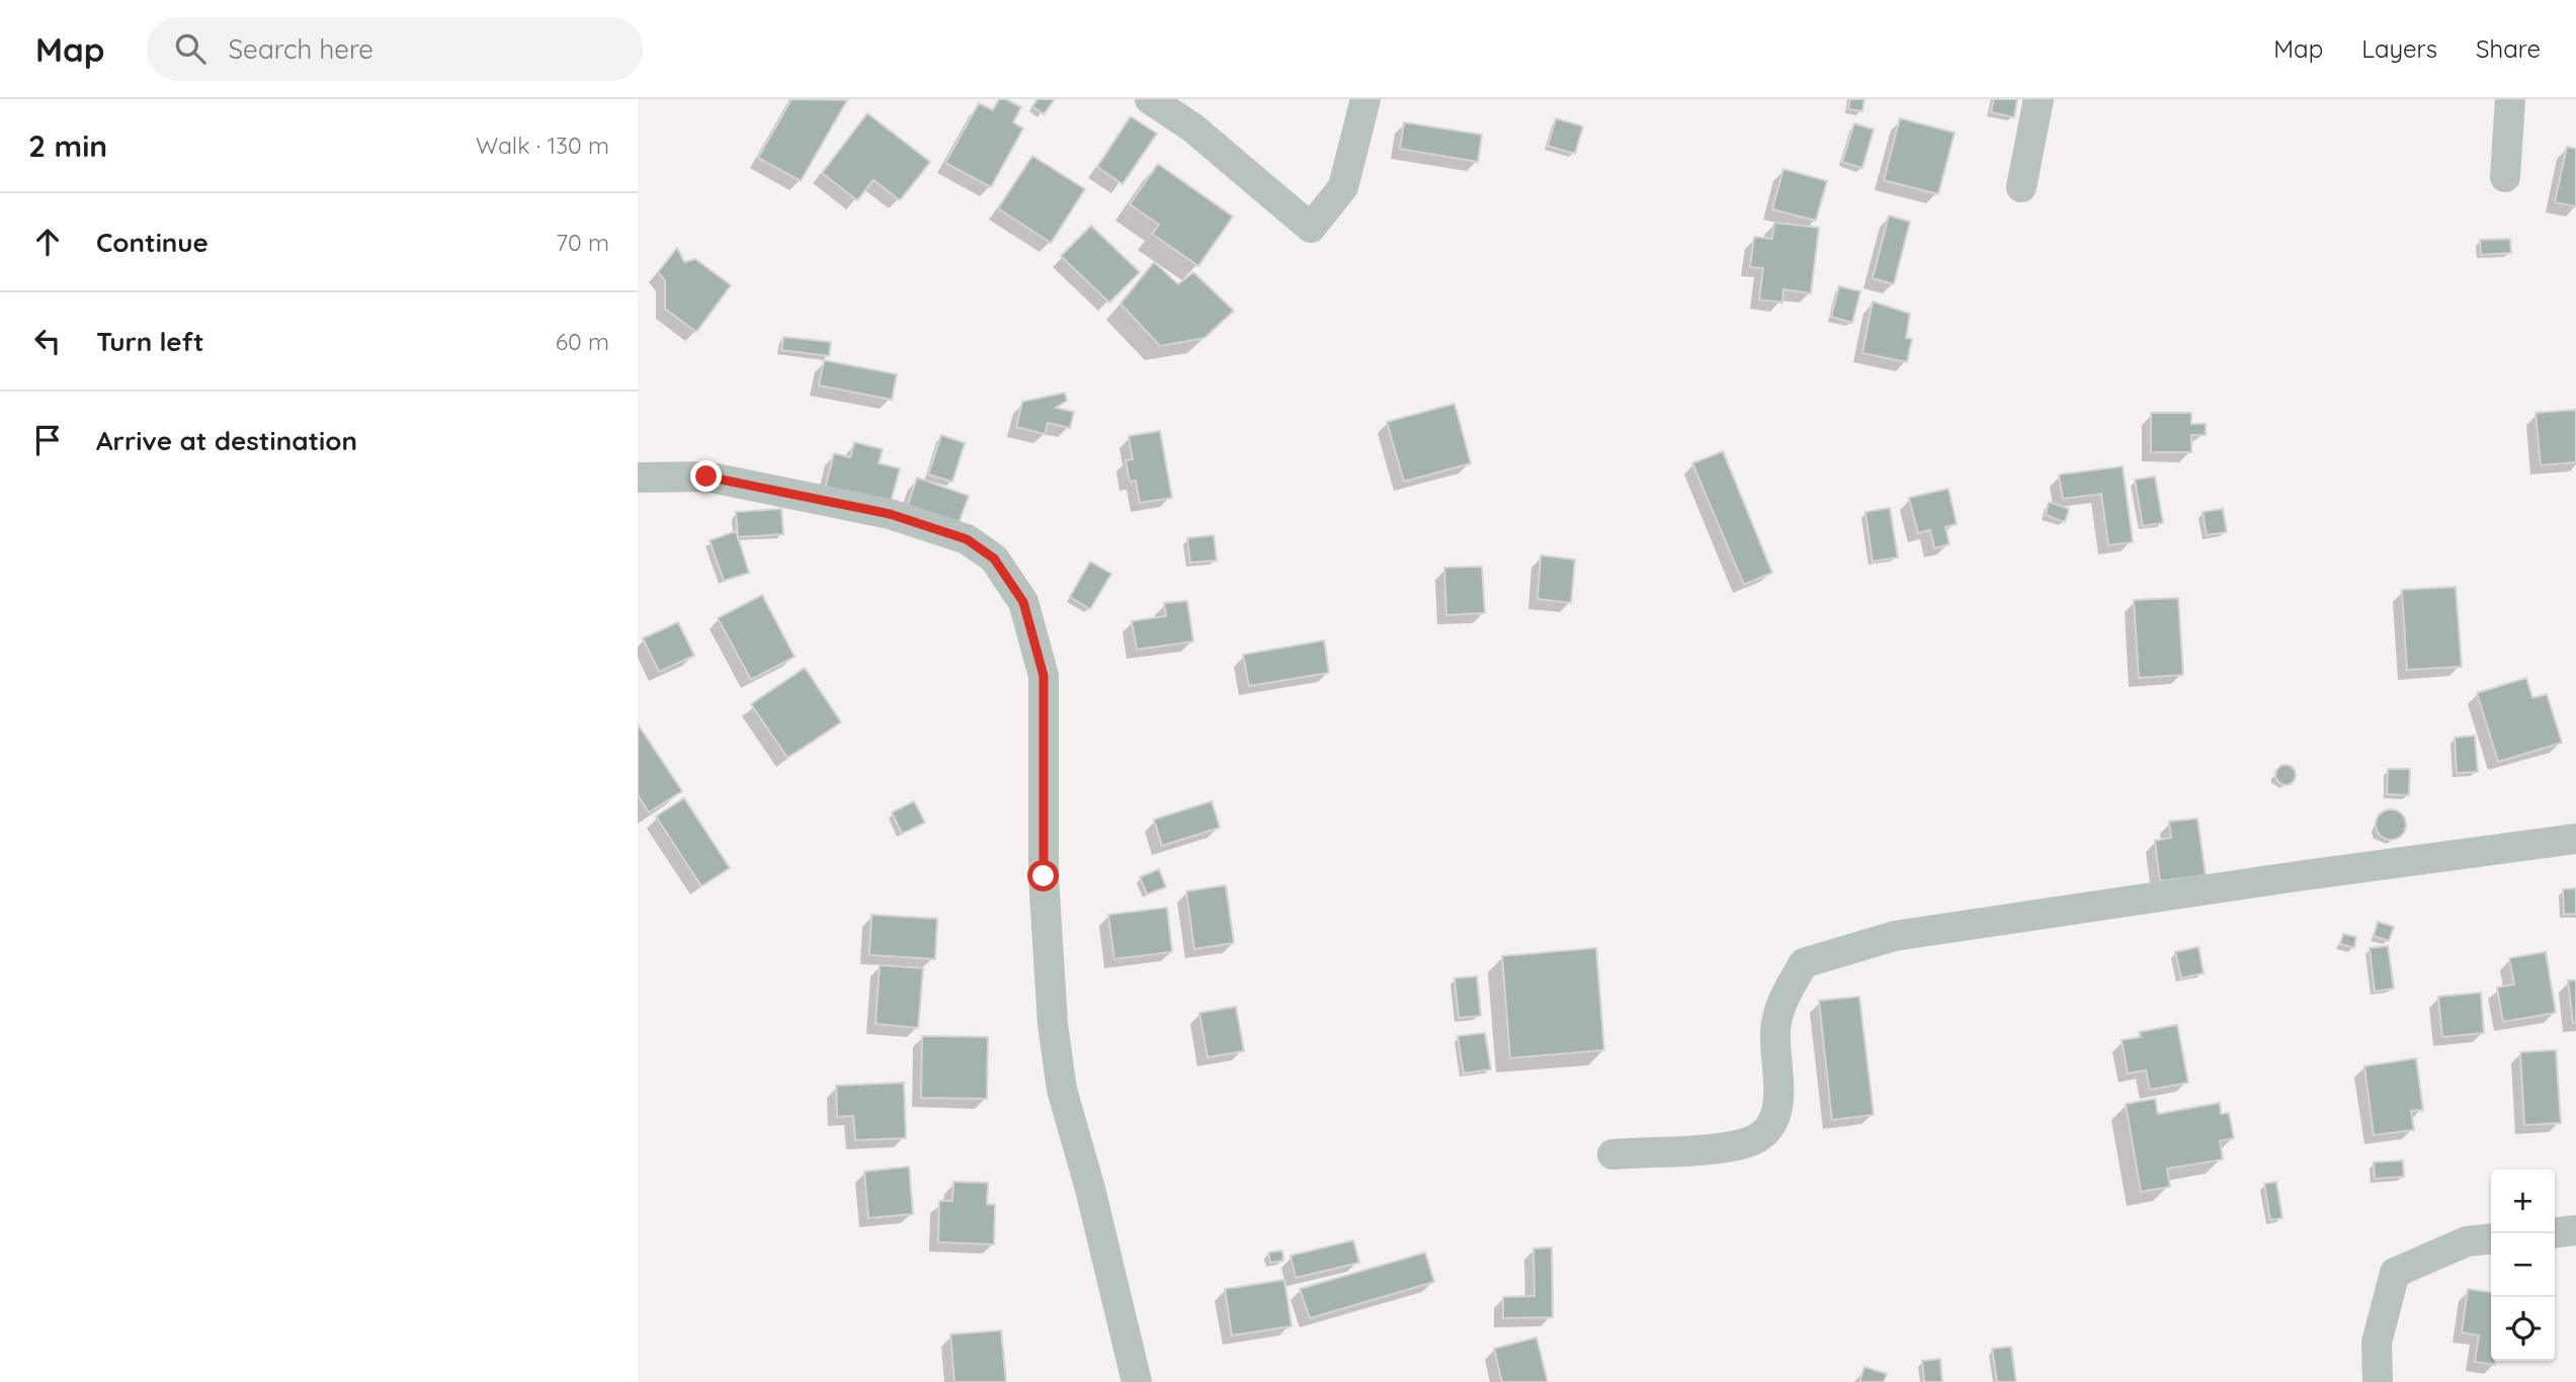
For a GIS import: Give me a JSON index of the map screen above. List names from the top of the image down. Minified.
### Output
{"page":{"header":"Map","search":"Search here","nav":["Map","Layers","Share"],"heading":["2 min","Walk · 130 m"],"list":[["Continue","70 m"],["Turn left","60 m"],"Arrive at destination"],"map_buttons":["+","−"]}}
